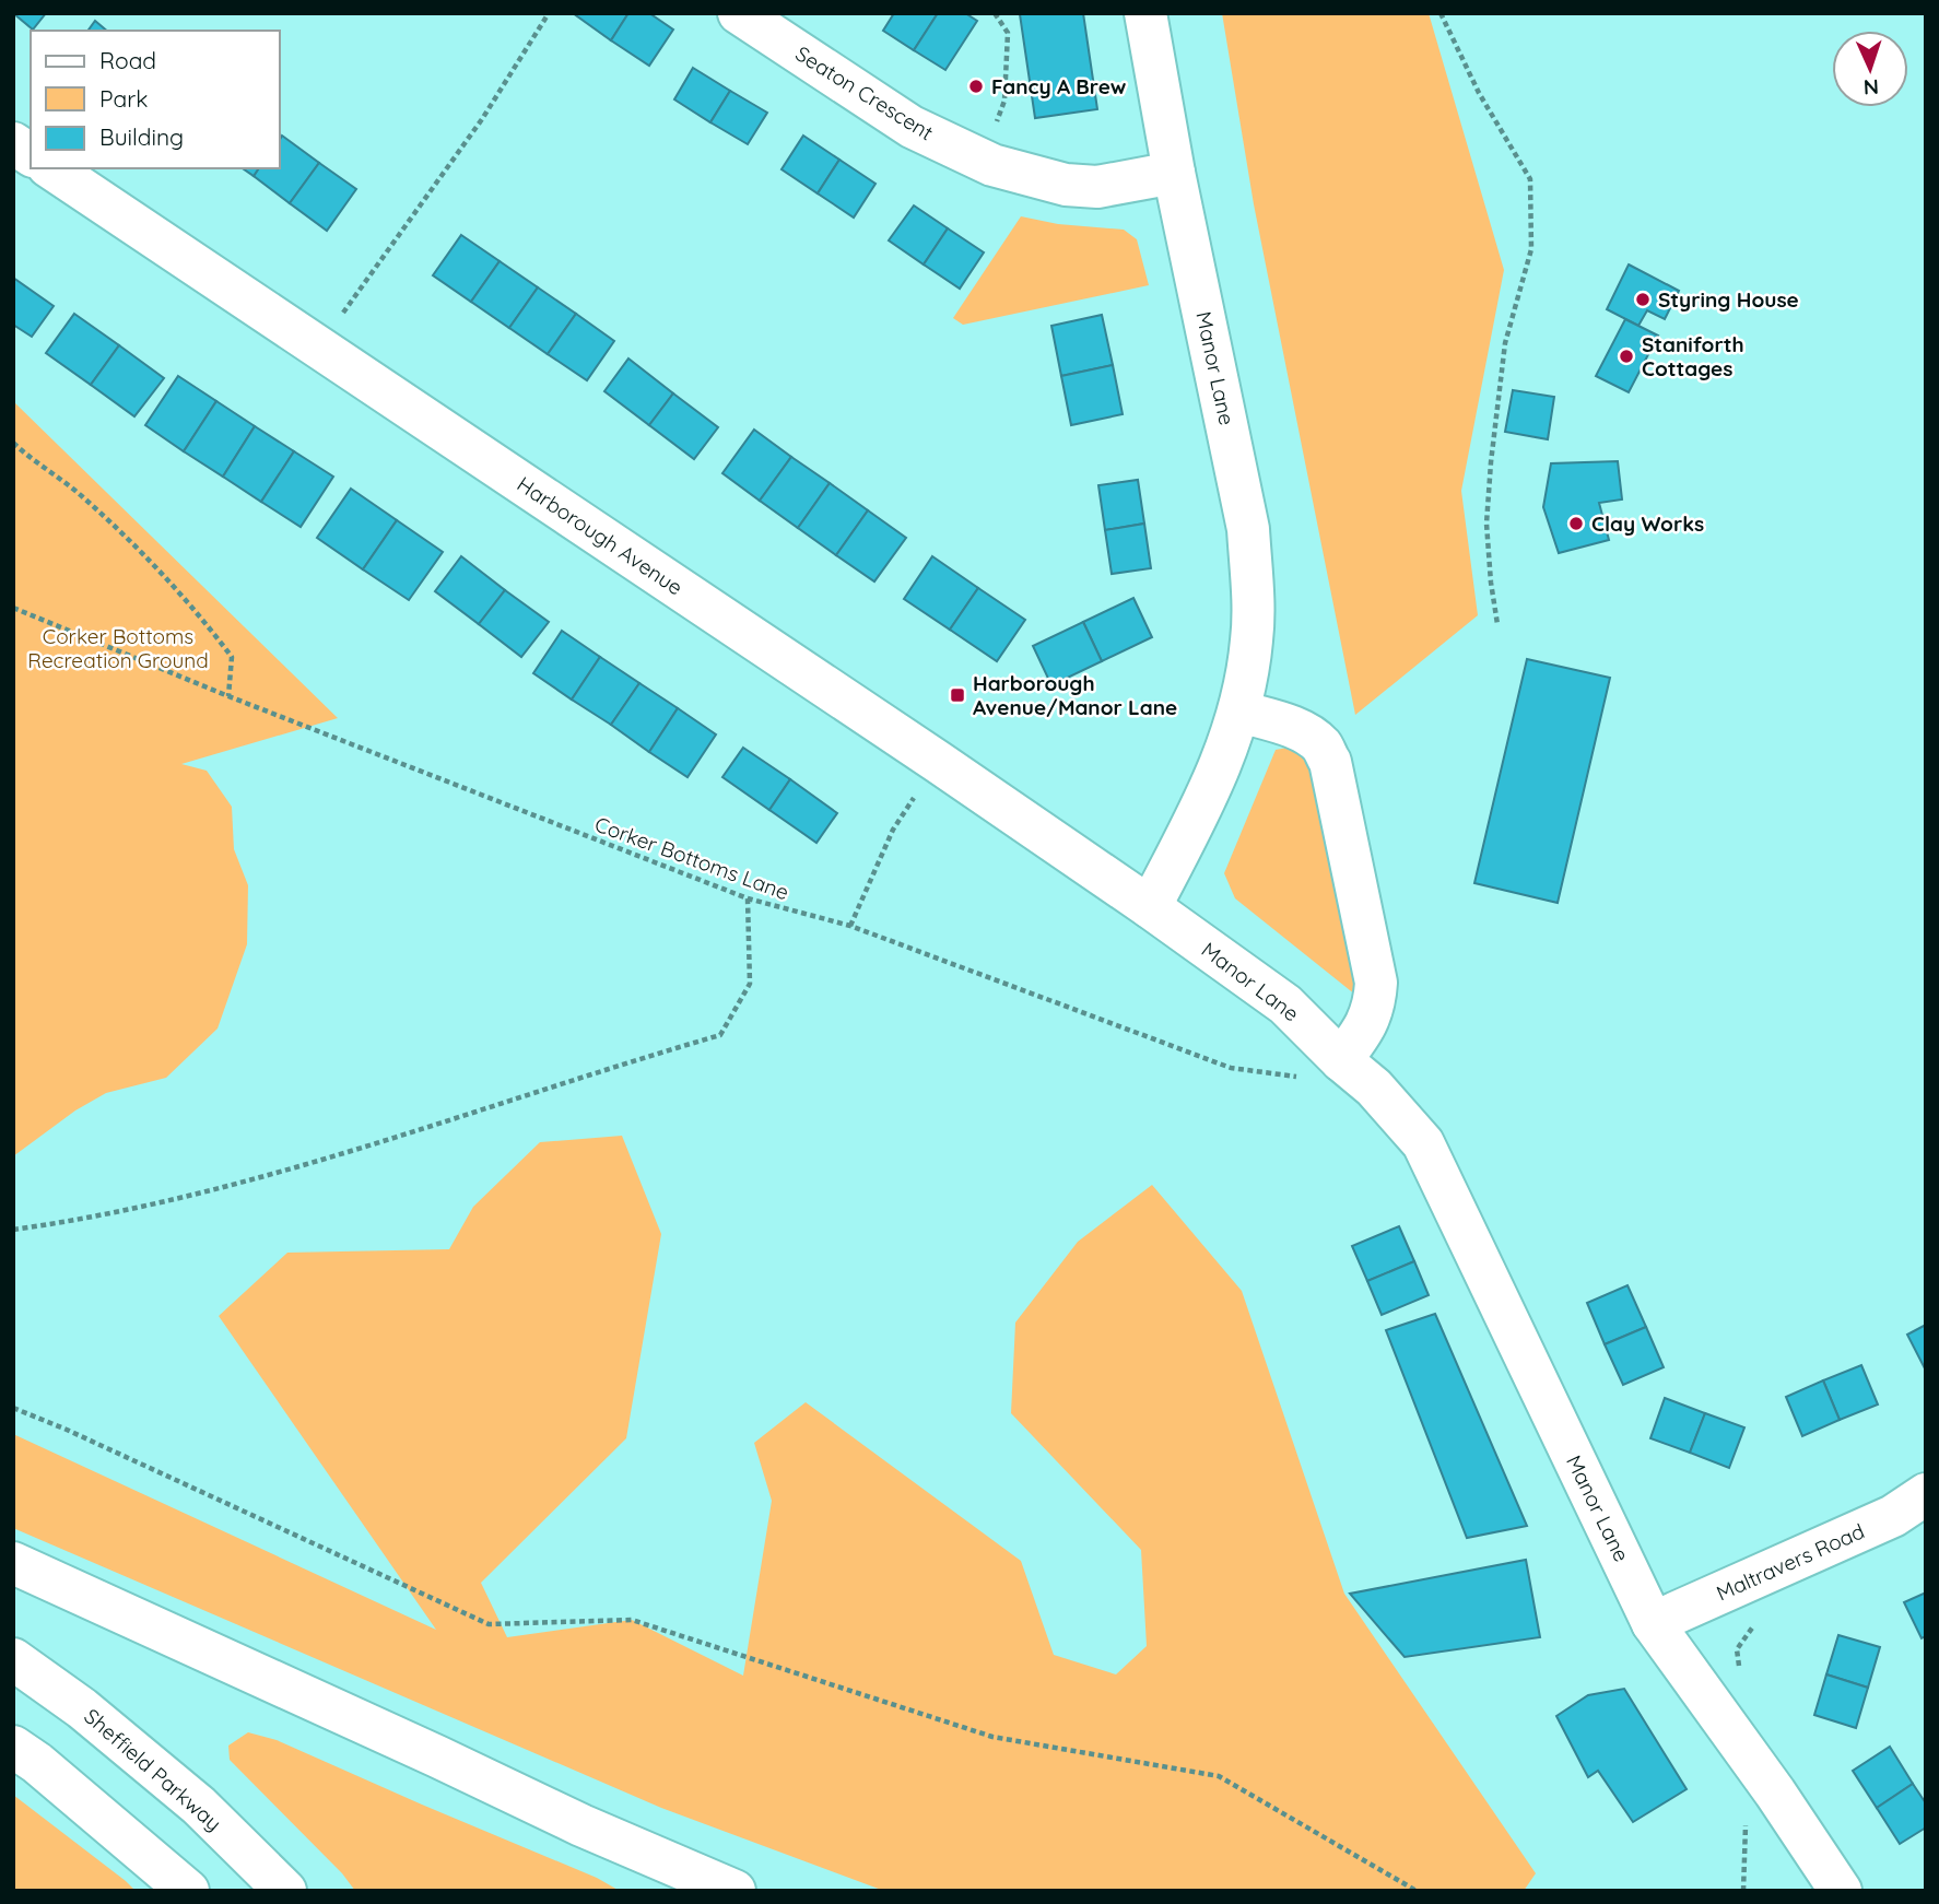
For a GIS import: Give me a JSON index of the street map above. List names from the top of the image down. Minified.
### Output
{"streets":{"main road":["Seaton Crescent","Manor Lane","Harborough Avenue","Maltravers Road","Sheffield Parkway"],"path":["Corker Bottoms Lane"]},"crossings":[["Seaton Crescent","Manor Lane"],["Manor Lane","Harborough Avenue"],["Manor Lane","Maltravers Road"]],"parks":["Corker Bottoms Recreation Ground"],"places":{"other":["Fancy A Brew","Styring House","Staniforth Cottages","Clay Works"],"transit":["Harborough Avenue/Manor Lane"]},"legend":["Road","Park","Building"],"north":"bottom"}
